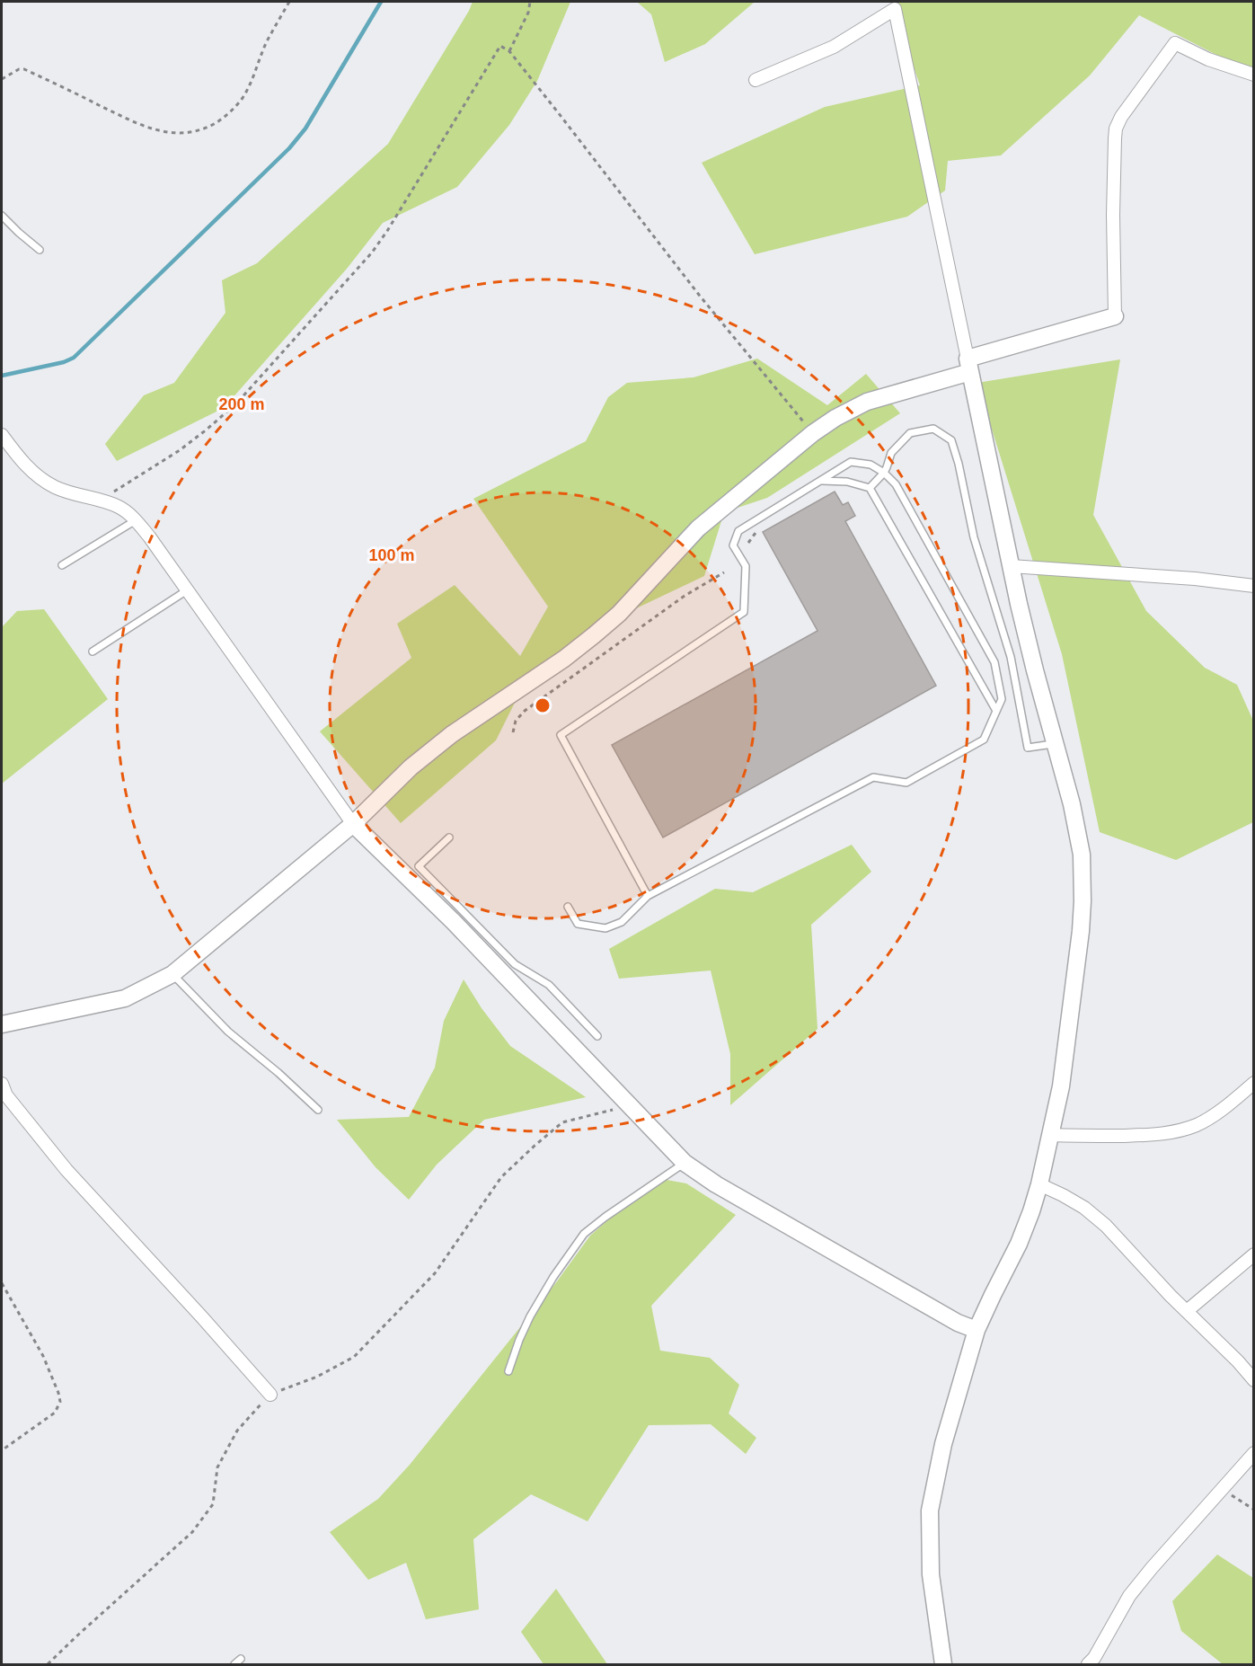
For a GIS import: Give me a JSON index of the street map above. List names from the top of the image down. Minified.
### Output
{"rings":["200 m","100 m"]}
